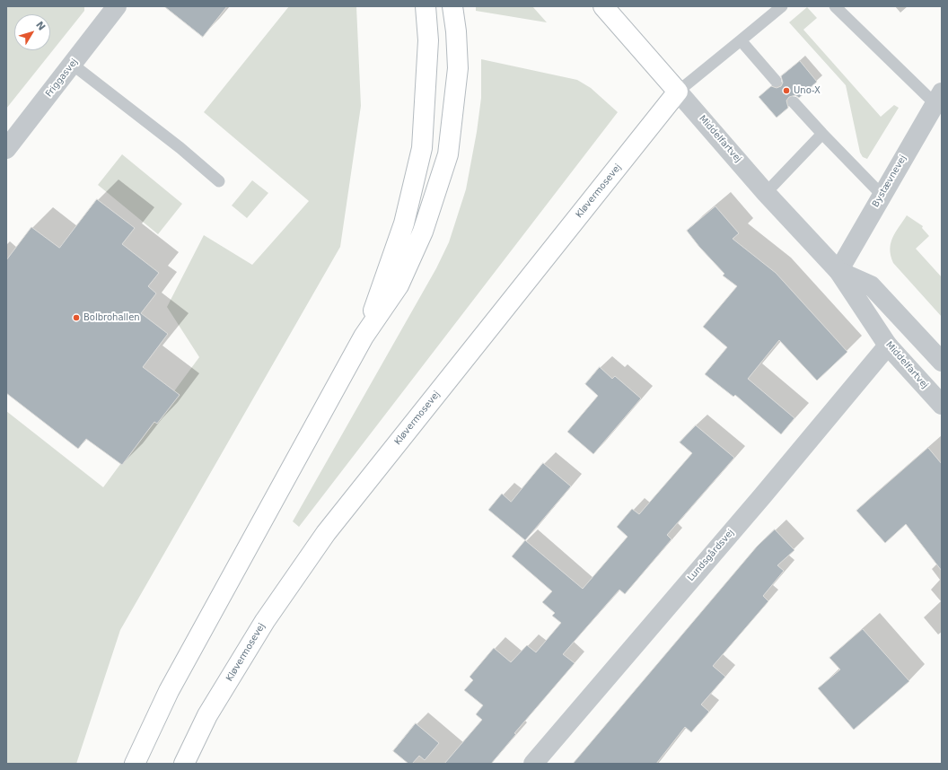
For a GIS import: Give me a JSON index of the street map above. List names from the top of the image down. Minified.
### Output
{"streets":{"main road":["Middelfartvej","Kløvermosevej"],"street":["Friggasvej","Bystævnevej","Lundsgårdsvej"]},"crossings":[["Middelfartvej","Bystævnevej"],["Middelfartvej","Kløvermosevej"],["Middelfartvej","Lundsgårdsvej"]],"places":["Uno-X","Bolbrohallen"],"north":"top right"}
